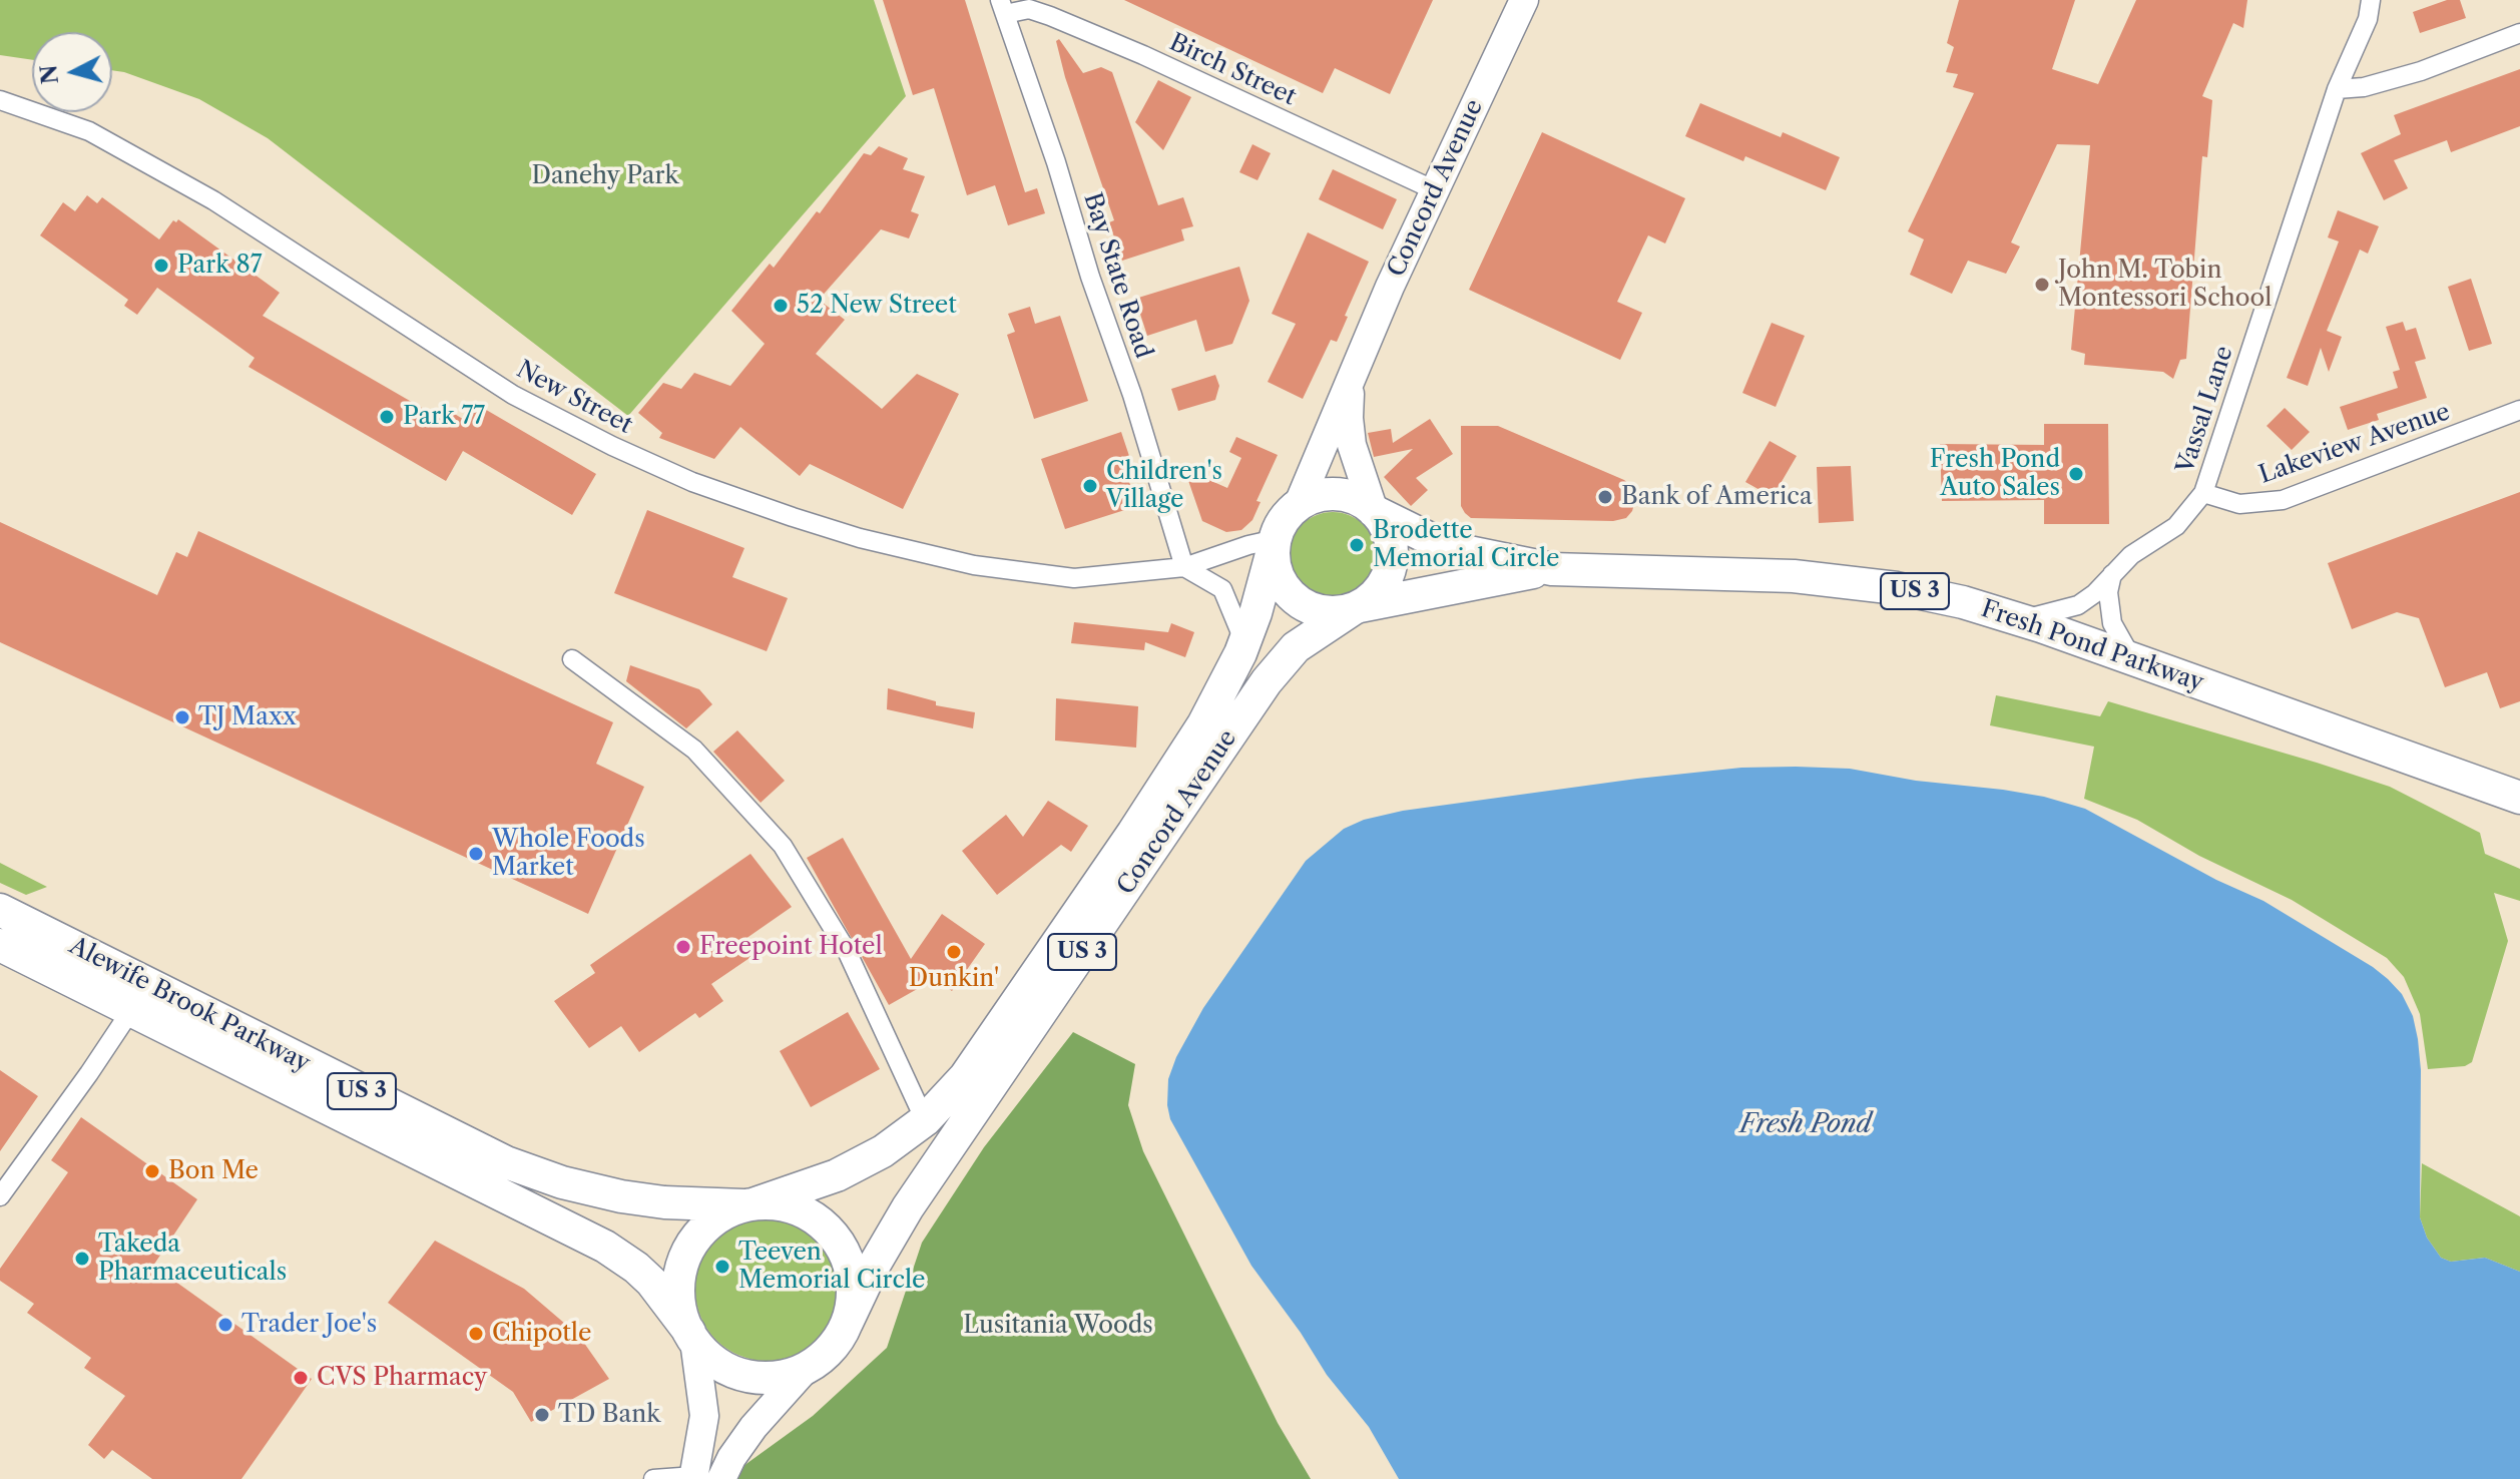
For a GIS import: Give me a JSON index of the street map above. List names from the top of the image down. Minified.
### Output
{"streets":{"highway":["Concord Avenue","US 3","Fresh Pond Parkway","Alewife Brook Parkway"],"street":["Birch Street","Bay State Road","New Street","Vassal Lane","Lakeview Avenue"]},"crossings":[["Birch Street","Concord Avenue"],["Birch Street","Bay State Road"],["Concord Avenue","New Street"],["Concord Avenue","US 3"],["Concord Avenue","Fresh Pond Parkway"],["Concord Avenue","Alewife Brook Parkway"],["Bay State Road","New Street"],["New Street","US 3"],["New Street","Fresh Pond Parkway"],["Vassal Lane","Lakeview Avenue"],["Vassal Lane","Fresh Pond Parkway"],["US 3","Fresh Pond Parkway"],["US 3","Alewife Brook Parkway"]],"water":["Fresh Pond"],"parks":["Danehy Park","Lusitania Woods"],"places":["Park 87","John M. Tobin Montessori School","52 New Street","Park 77","Fresh Pond Auto Sales","Children's Village","Bank of America","Brodette Memorial Circle","TJ Maxx","Whole Foods Market","Freepoint Hotel","Dunkin'","Bon Me","Takeda Pharmaceuticals","Teeven Memorial Circle","Trader Joe's","Chipotle","CVS Pharmacy","TD Bank"],"north":"left"}
